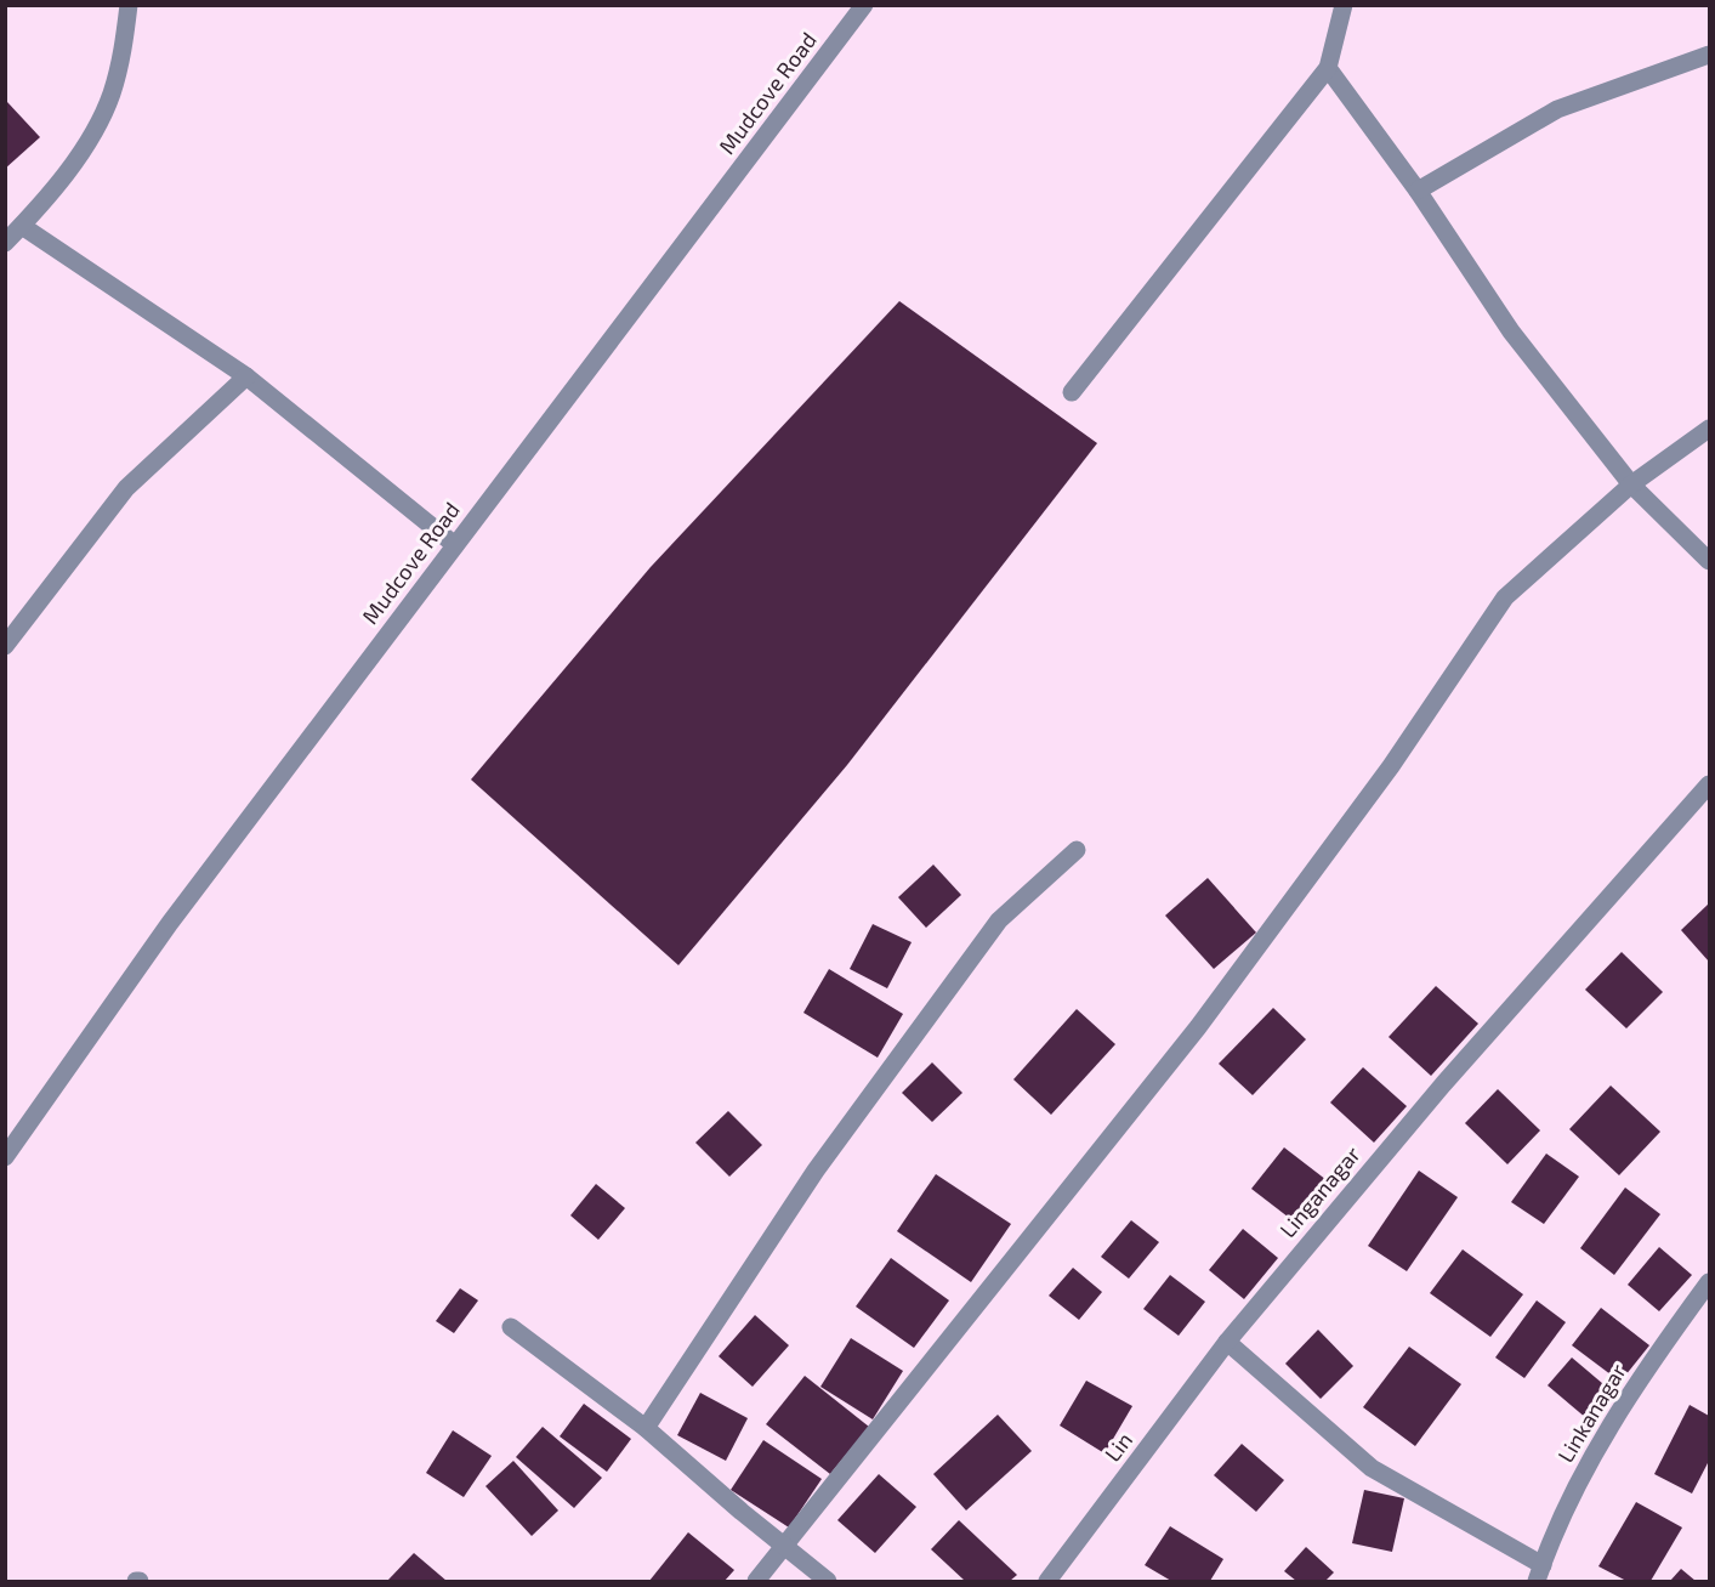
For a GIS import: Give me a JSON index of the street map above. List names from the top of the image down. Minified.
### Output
{"streets":{"street":["Mudcove Road","Linganagar","Linkanagar","Lin"]},"crossings":[["Linganagar","Lin"]]}
